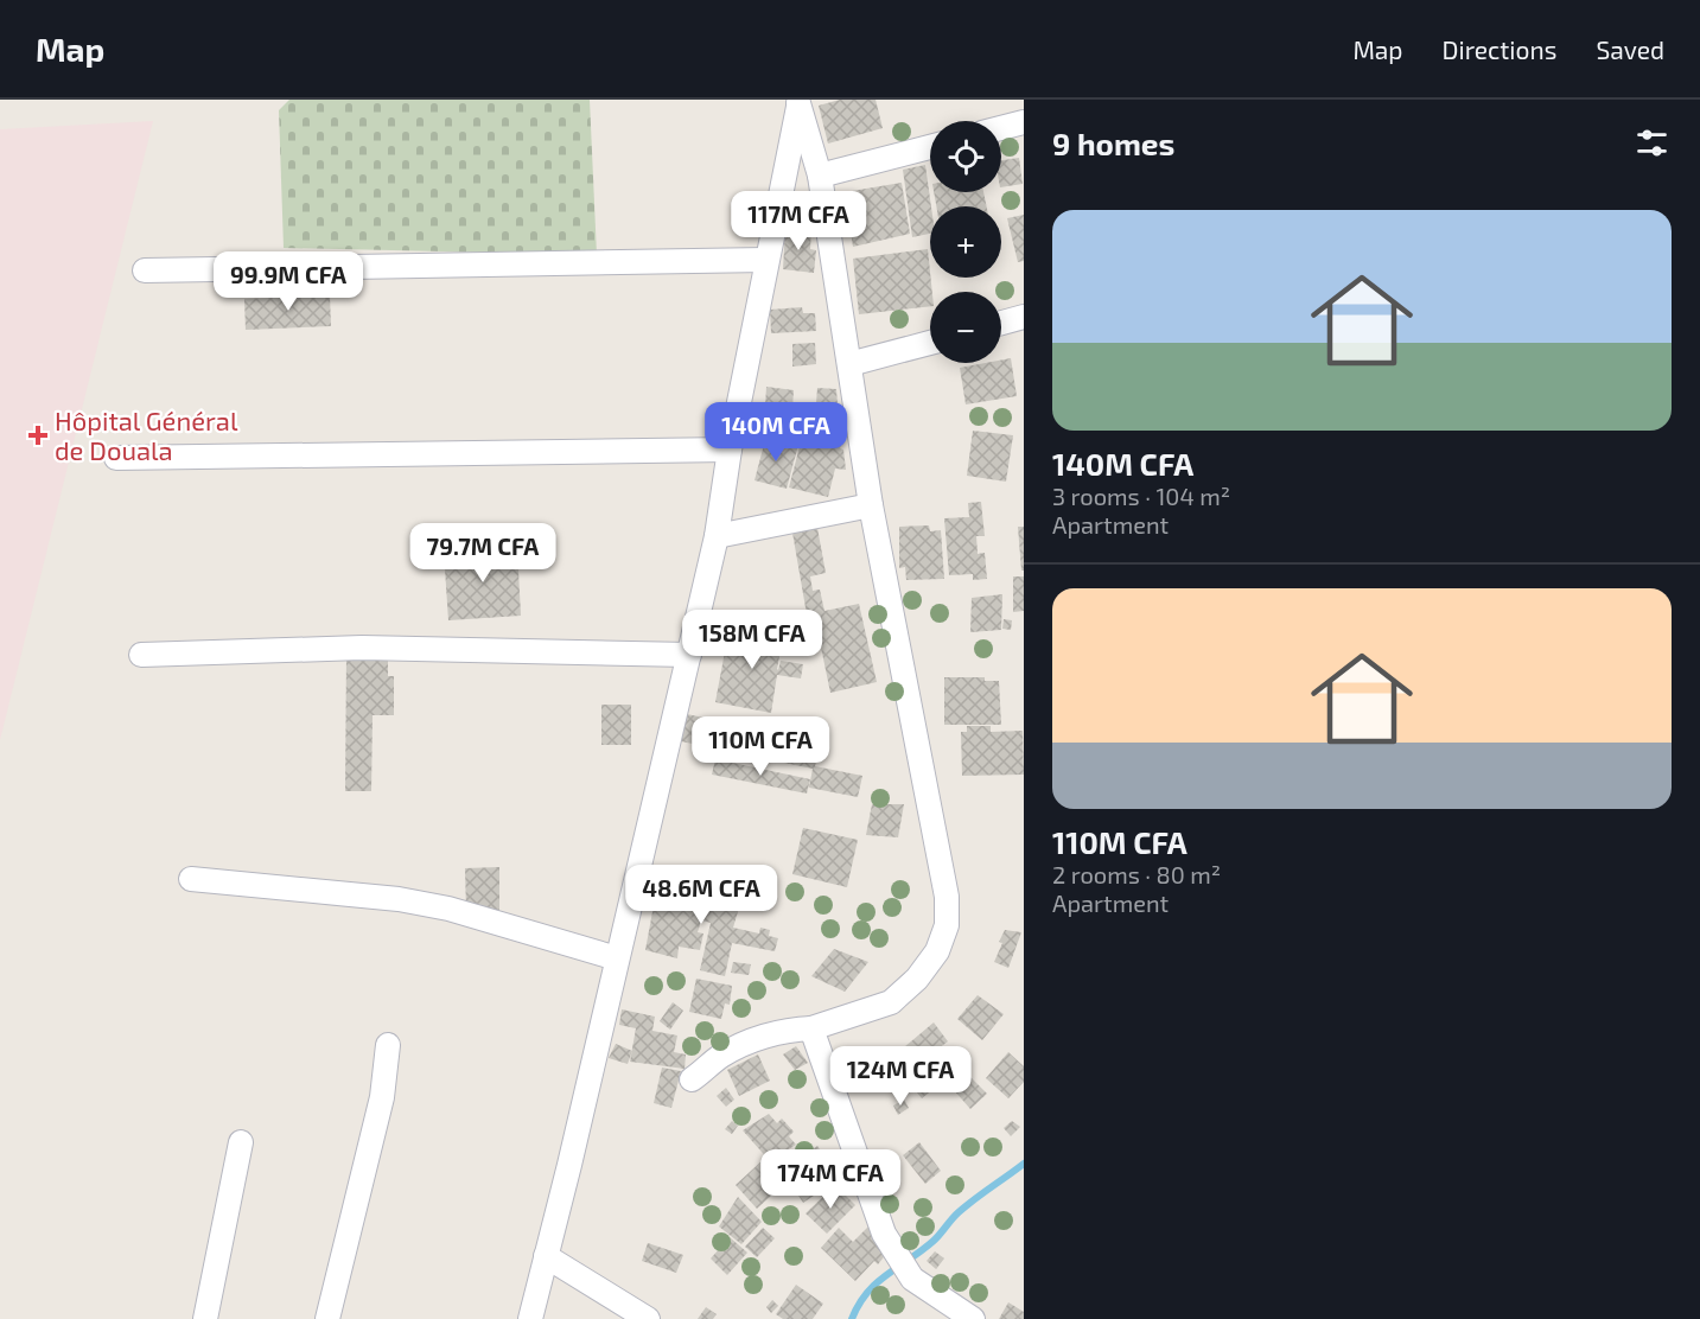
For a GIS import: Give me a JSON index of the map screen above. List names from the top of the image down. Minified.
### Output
{"places":{"health":["Hôpital Général de Douala"]},"page":{"header":"Map","nav":["Map","Directions","Saved"],"heading":"9 homes","map_buttons":["+","−"],"list":[{"name":"140M CFA","note":"3 rooms · 104 m² · Apartment"},{"name":"110M CFA","note":"2 rooms · 80 m² · Apartment"}],"price":["117M CFA","99.9M CFA","140M CFA","79.7M CFA","158M CFA","110M CFA","48.6M CFA","124M CFA","174M CFA"]}}
